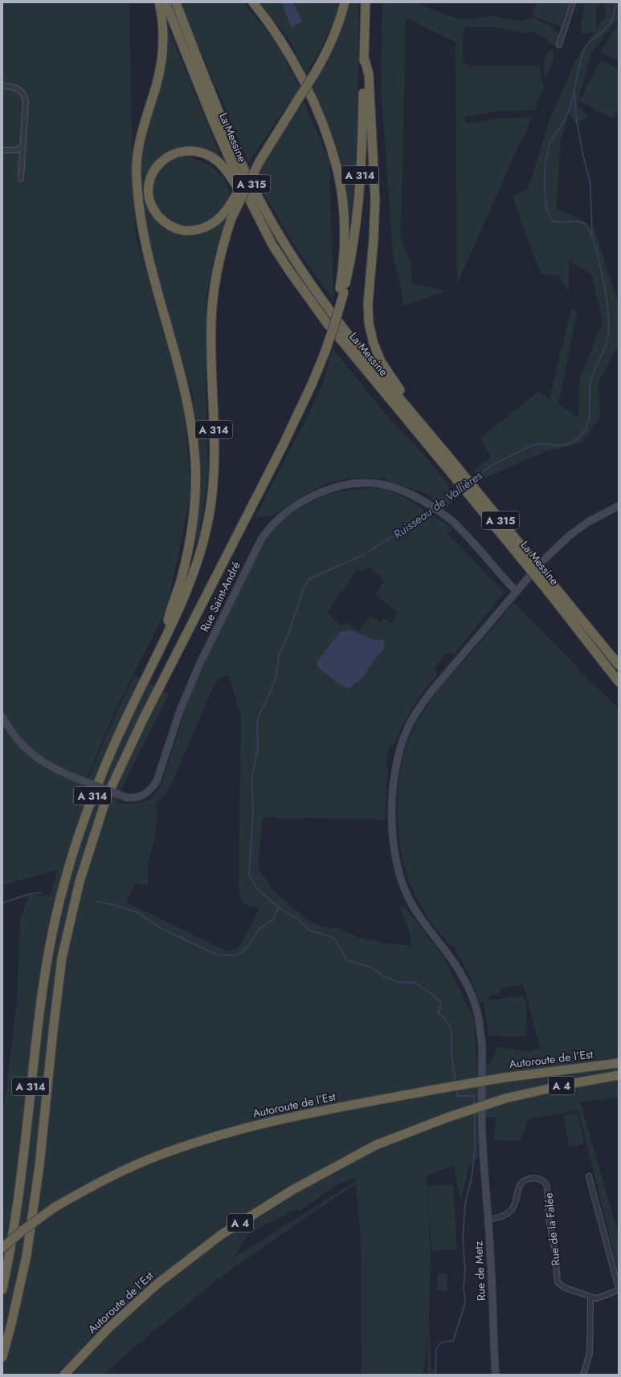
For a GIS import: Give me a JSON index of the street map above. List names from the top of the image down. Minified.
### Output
{"streets":{"highway":["La Messine","A 314","A 315","Autoroute de l’Est","A 4"],"main road":["Rue Saint-André","Rue de Metz"],"street":["Rue de la Falée"]},"crossings":[["Rue Saint-André","Rue de Metz"],["Rue de la Falée","Rue de Metz"]],"water":["Ruisseau de Vallières"]}
